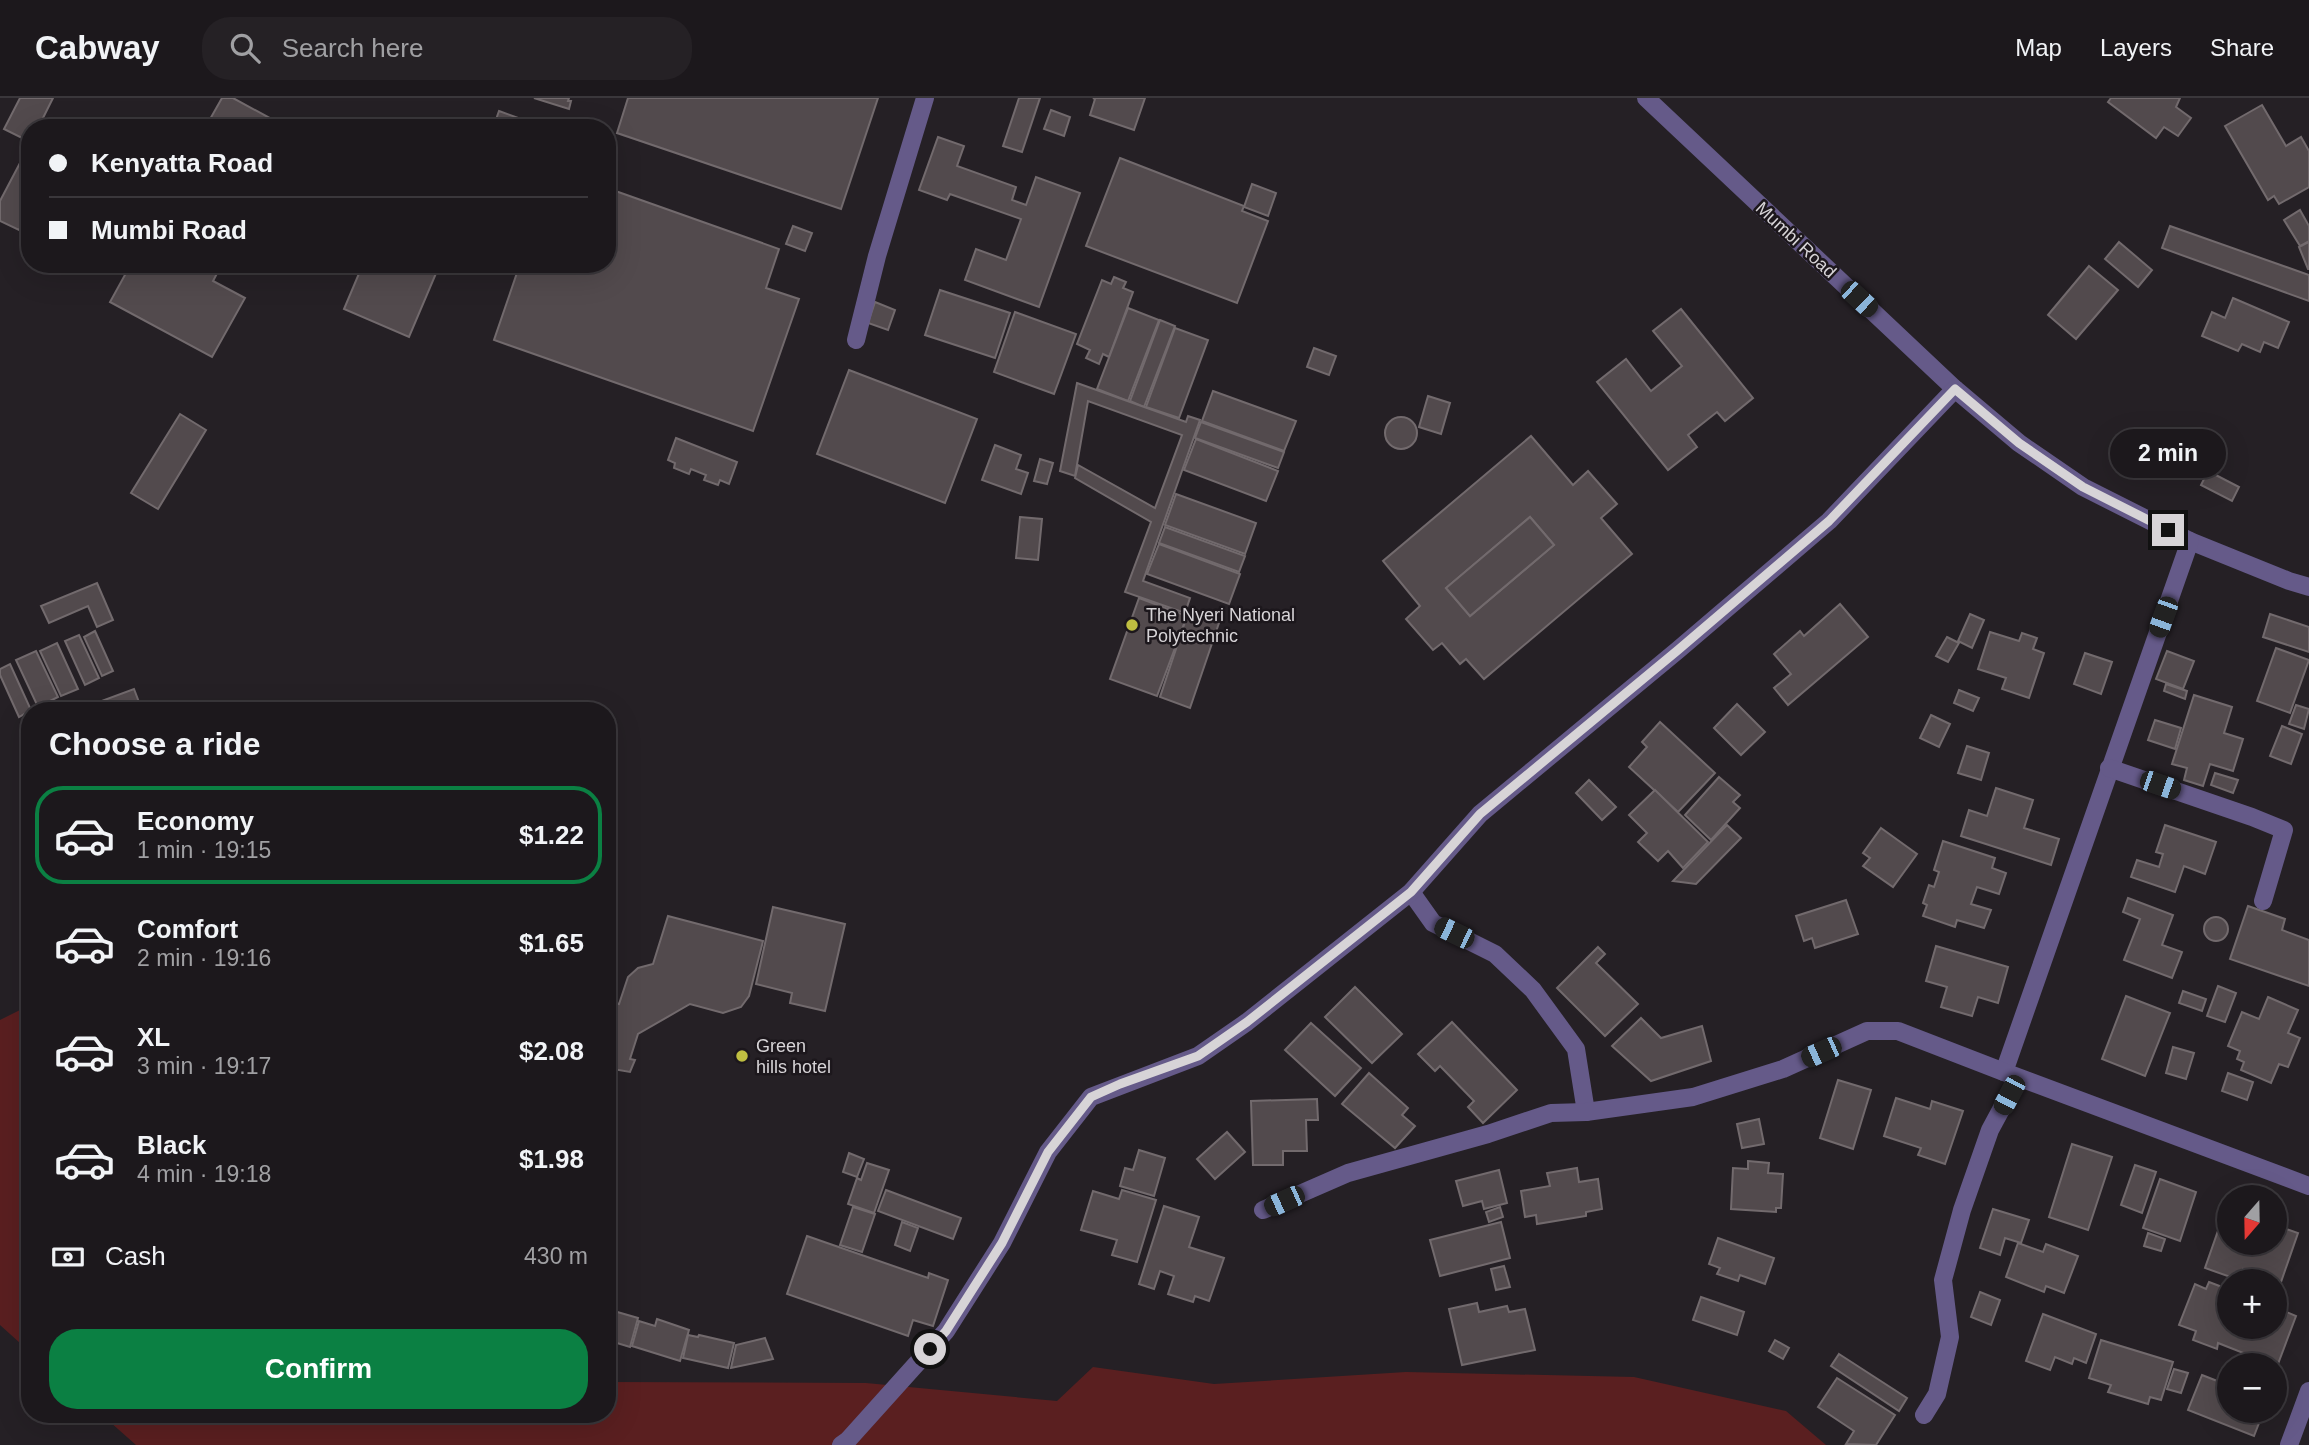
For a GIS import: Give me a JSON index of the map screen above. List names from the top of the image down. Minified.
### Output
{"streets":{"street":["Mumbi Road"]},"places":["The Nyeri National Polytechnic","Green hills hotel"],"north":"bottom","page":{"header":"Cabway","search":"Search here","nav":["Map","Layers","Share"],"banner":["Kenyatta Road","Mumbi Road"],"bubble":"2 min","heading":"Choose a ride","list":[{"name":"Economy","note":"1 min · 19:15","value":"$1.22"},{"name":"Comfort","note":"2 min · 19:16","value":"$1.65"},{"name":"XL","note":"3 min · 19:17","value":"$2.08"},{"name":"Black","note":"4 min · 19:18","value":"$1.98"}],"map_buttons":["+","−"],"pay":["Cash","430 m"],"buttons":"Confirm"}}
